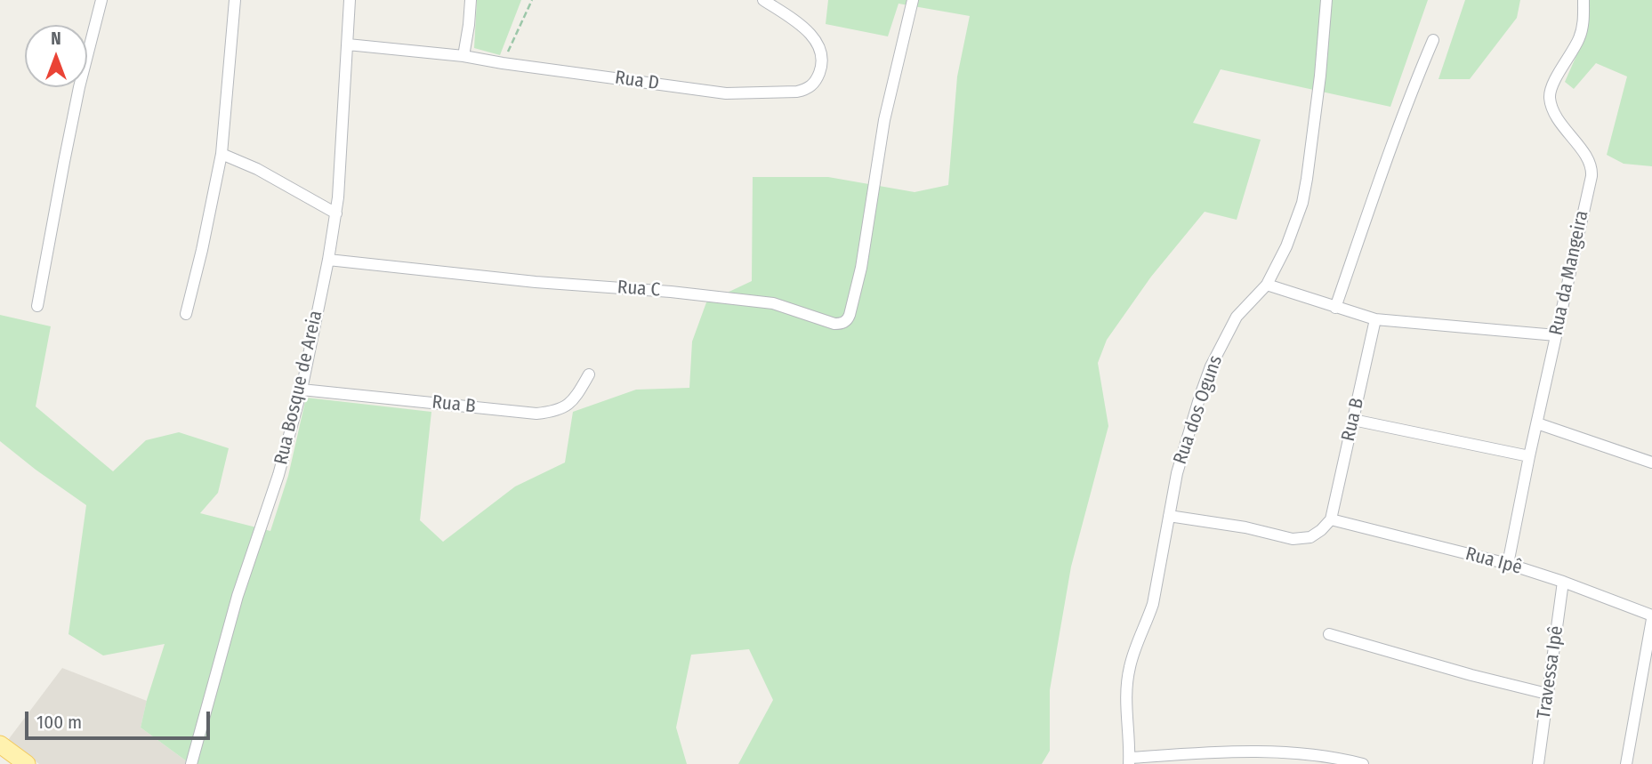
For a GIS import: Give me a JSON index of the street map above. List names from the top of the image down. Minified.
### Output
{"streets":{"street":["Rua D","Rua da Mangeira","Rua C","Rua Bosque de Areia","Rua B","Rua dos Oguns","Rua Ipê","Travessa Ipê"]},"crossings":[["Rua D","Rua Bosque de Areia"],["Rua da Mangeira","Rua Ipê"],["Rua C","Rua Bosque de Areia"],["Rua Bosque de Areia","Rua B"],["Rua B","Rua Ipê"],["Rua Ipê","Travessa Ipê"]],"scale_bar":"100 m","north":"top"}
